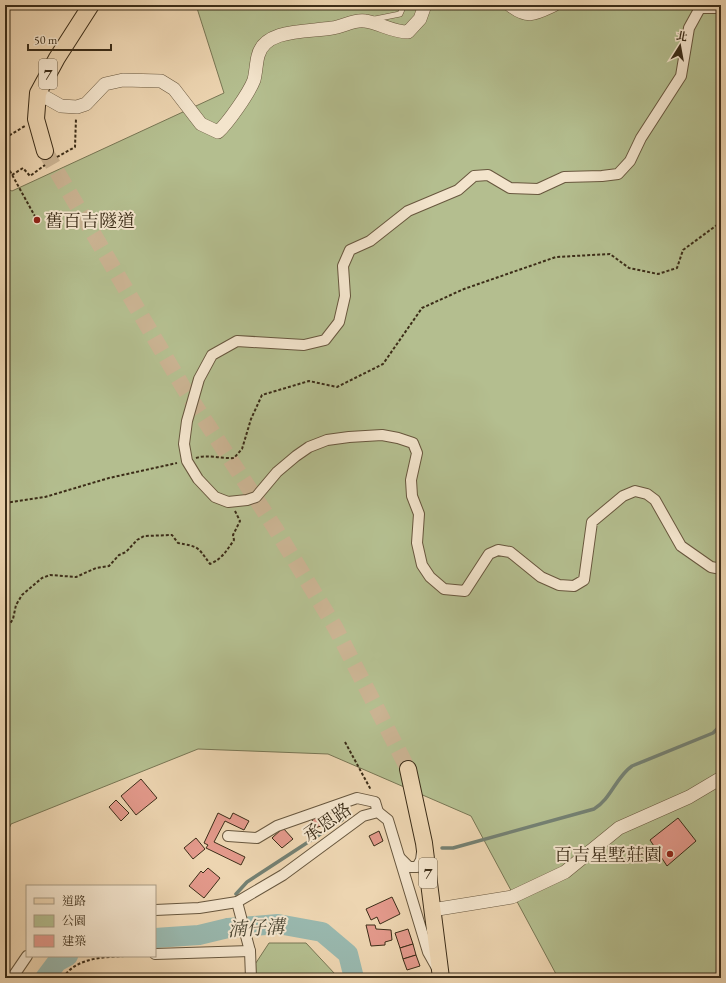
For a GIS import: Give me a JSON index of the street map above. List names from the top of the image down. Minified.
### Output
{"streets":{"main road":["7"],"street":["承恩路"]},"crossings":[["7","承恩路"]],"water":["湳仔溝"],"places":["舊百吉隧道","百吉星墅莊園"],"legend":["道路","公園","建築"],"scale_bar":"50 m","north":"top"}
